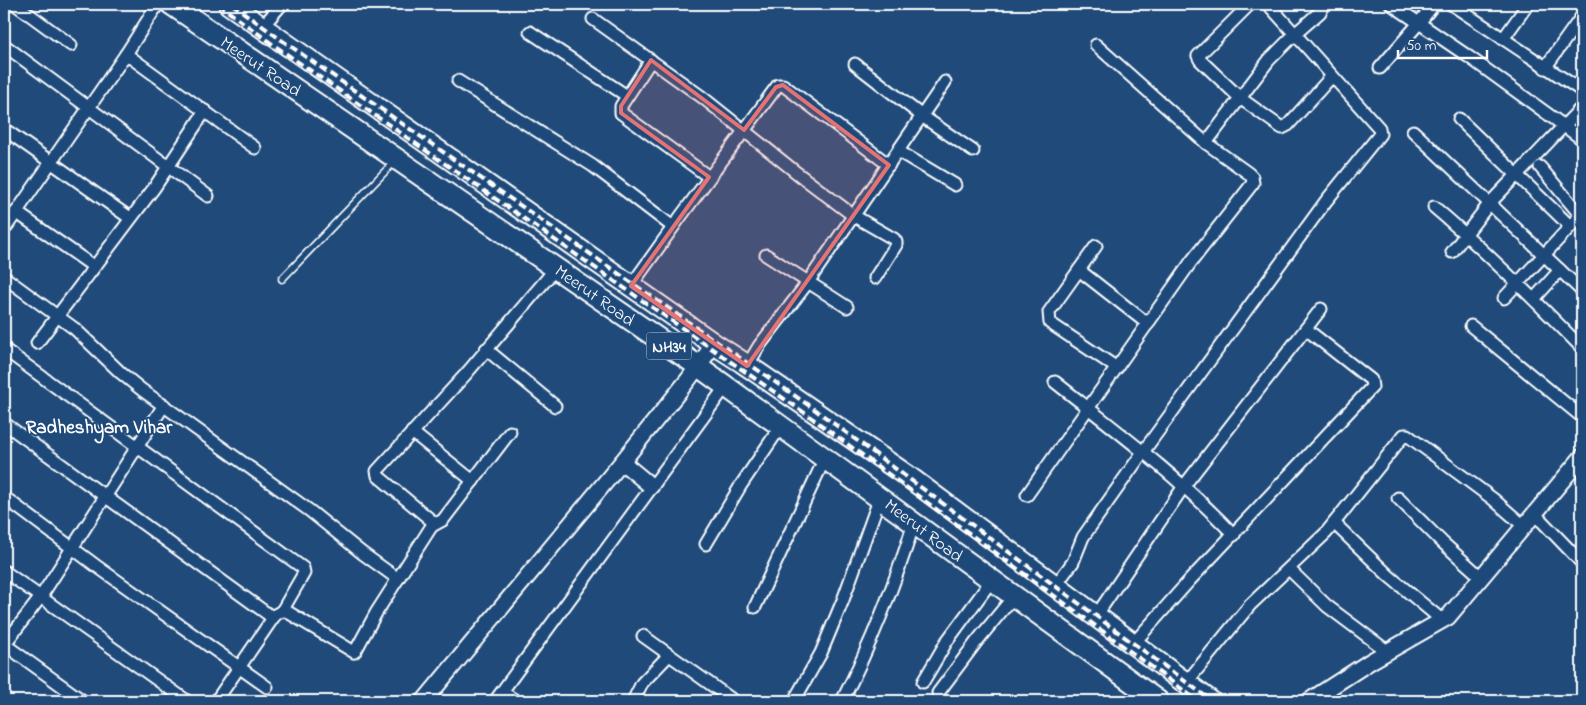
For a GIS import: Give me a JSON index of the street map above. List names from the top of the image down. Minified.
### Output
{"streets":{"highway":["Meerut Road","NH34"]},"districts":["Radheshyam Vihar"],"scale_bar":"50 m"}
